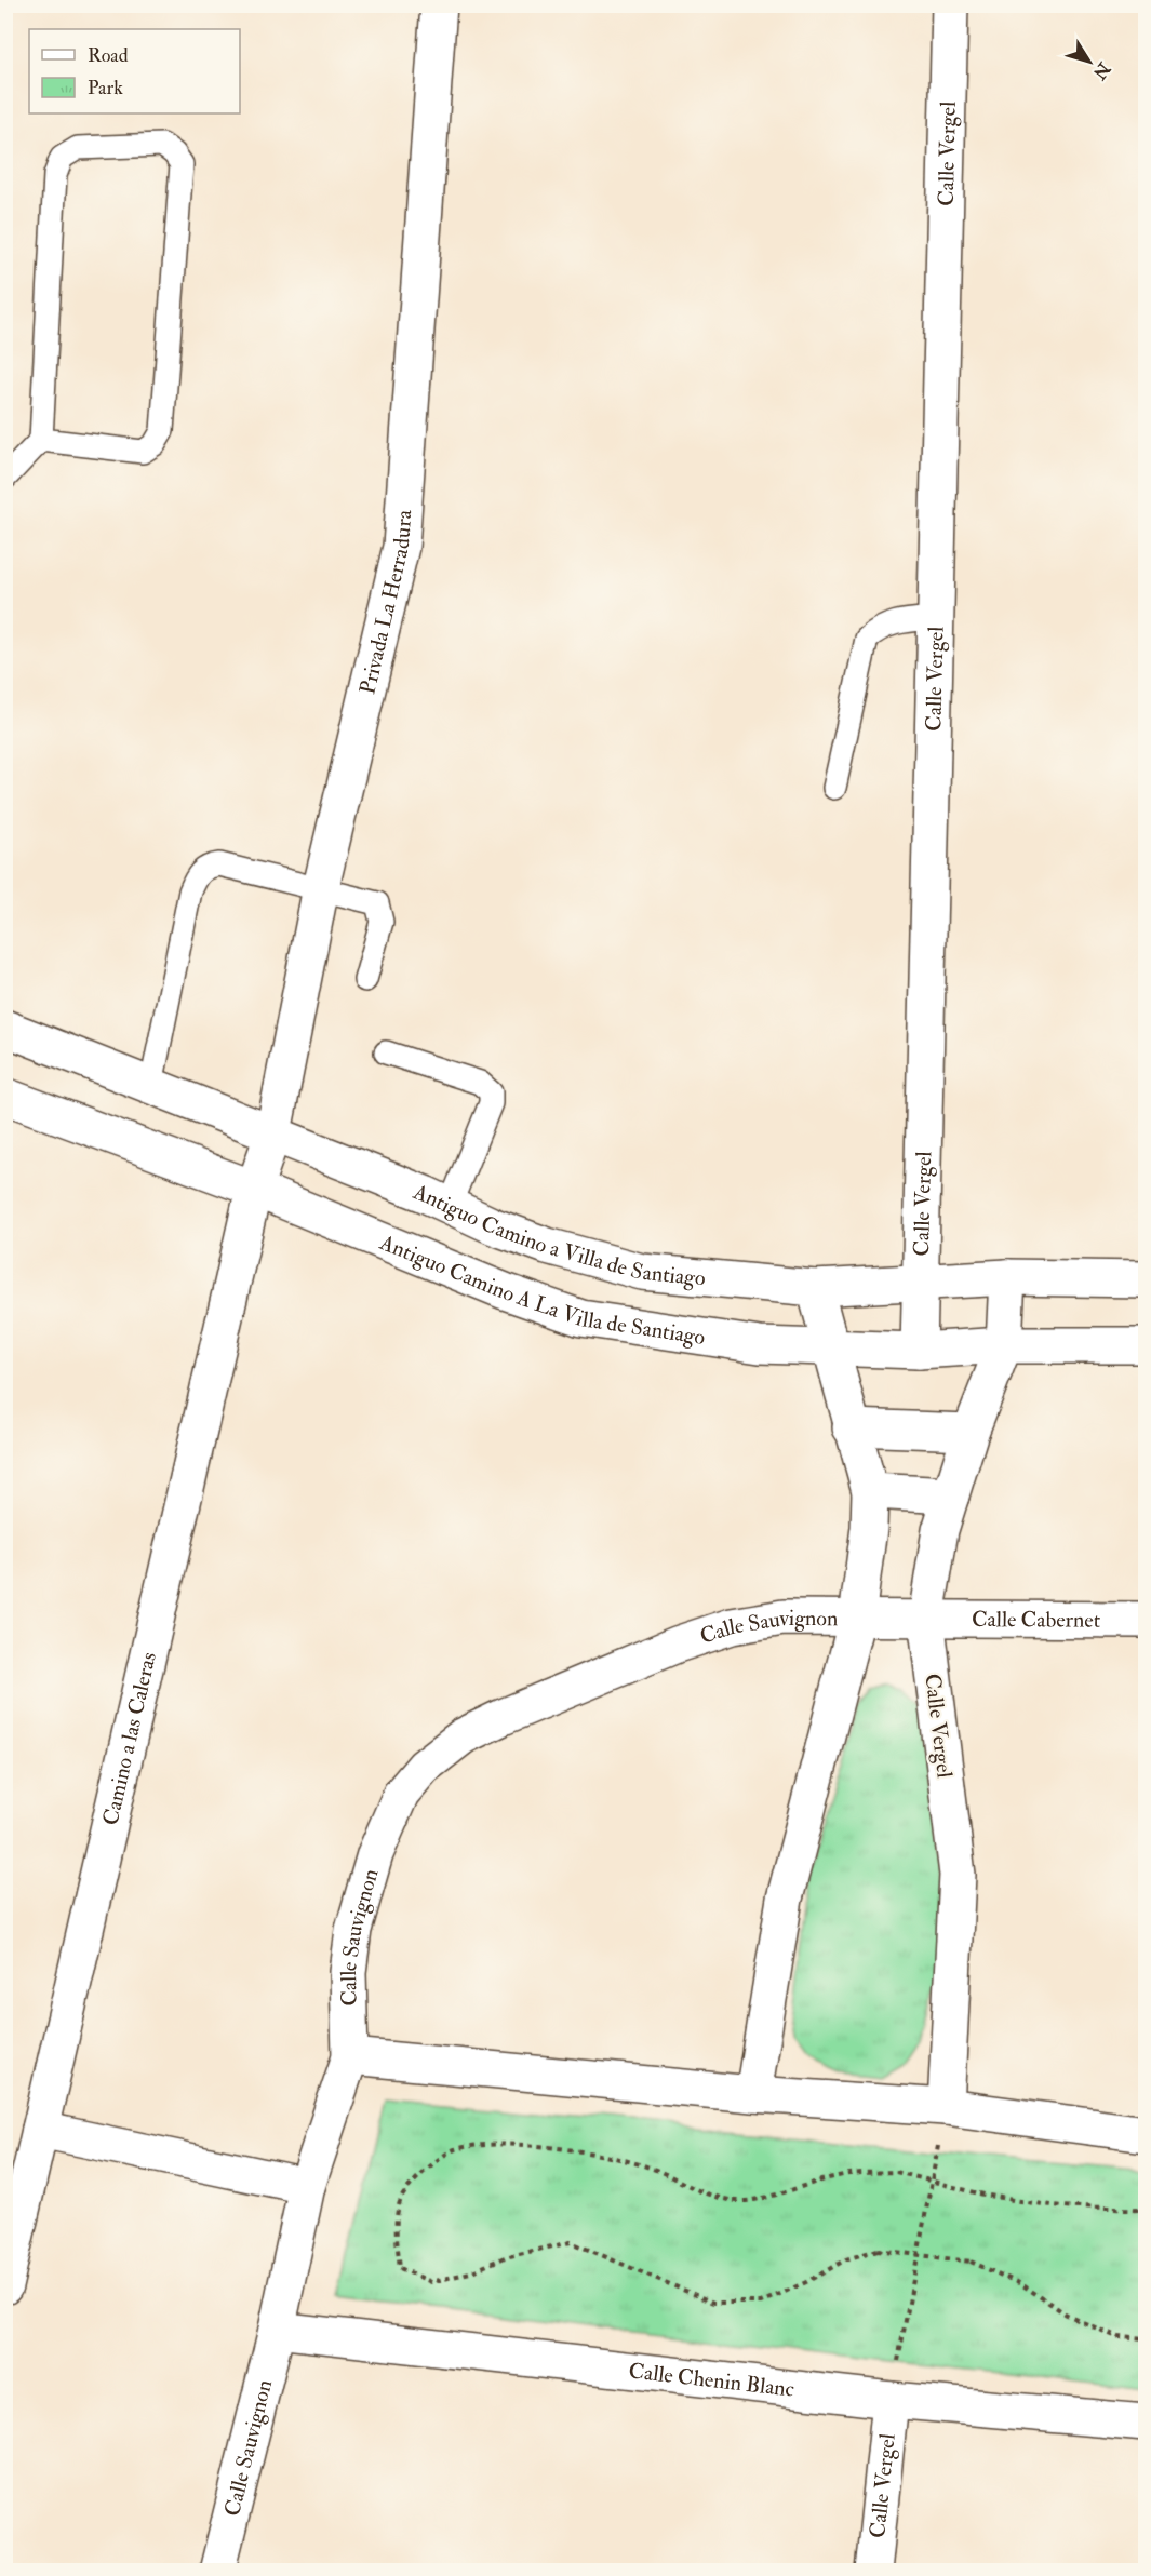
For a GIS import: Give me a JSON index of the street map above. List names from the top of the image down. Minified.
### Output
{"streets":{"street":["Calle Vergel","Privada La Herradura","Antiguo Camino a Villa de Santiago","Antiguo Camino A La Villa de Santiago","Calle Cabernet","Calle Sauvignon","Camino a las Caleras","Calle Chenin Blanc"]},"crossings":[["Calle Vergel","Antiguo Camino a Villa de Santiago"],["Calle Vergel","Antiguo Camino A La Villa de Santiago"],["Calle Vergel","Calle Cabernet"],["Calle Vergel","Calle Chenin Blanc"],["Privada La Herradura","Antiguo Camino a Villa de Santiago"],["Privada La Herradura","Antiguo Camino A La Villa de Santiago"],["Privada La Herradura","Camino a las Caleras"],["Antiguo Camino A La Villa de Santiago","Camino a las Caleras"],["Calle Cabernet","Calle Sauvignon"],["Calle Sauvignon","Calle Chenin Blanc"]],"legend":["Road","Park"],"north":"bottom right"}
